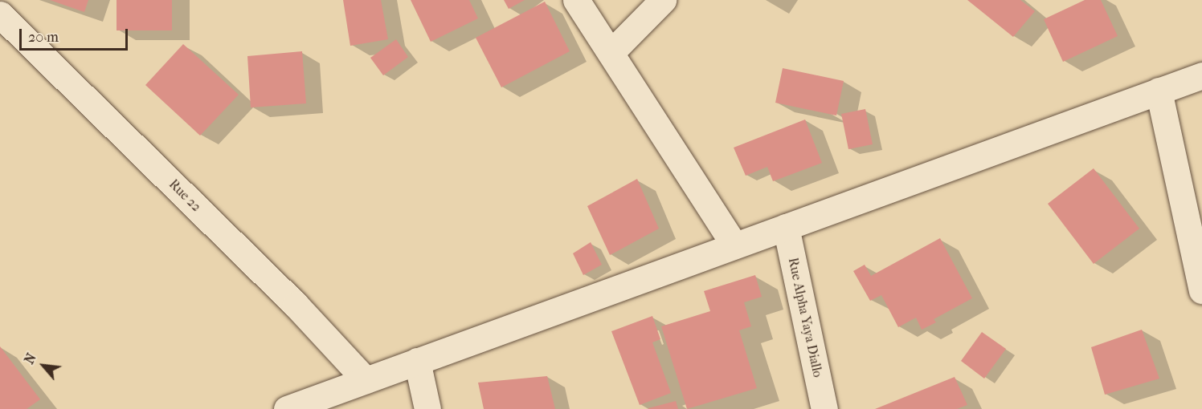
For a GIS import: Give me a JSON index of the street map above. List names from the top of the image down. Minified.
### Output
{"streets":{"street":["Rue 22","Rue Alpha Yaya Diallo"]},"scale_bar":"20 m","north":"top left"}
